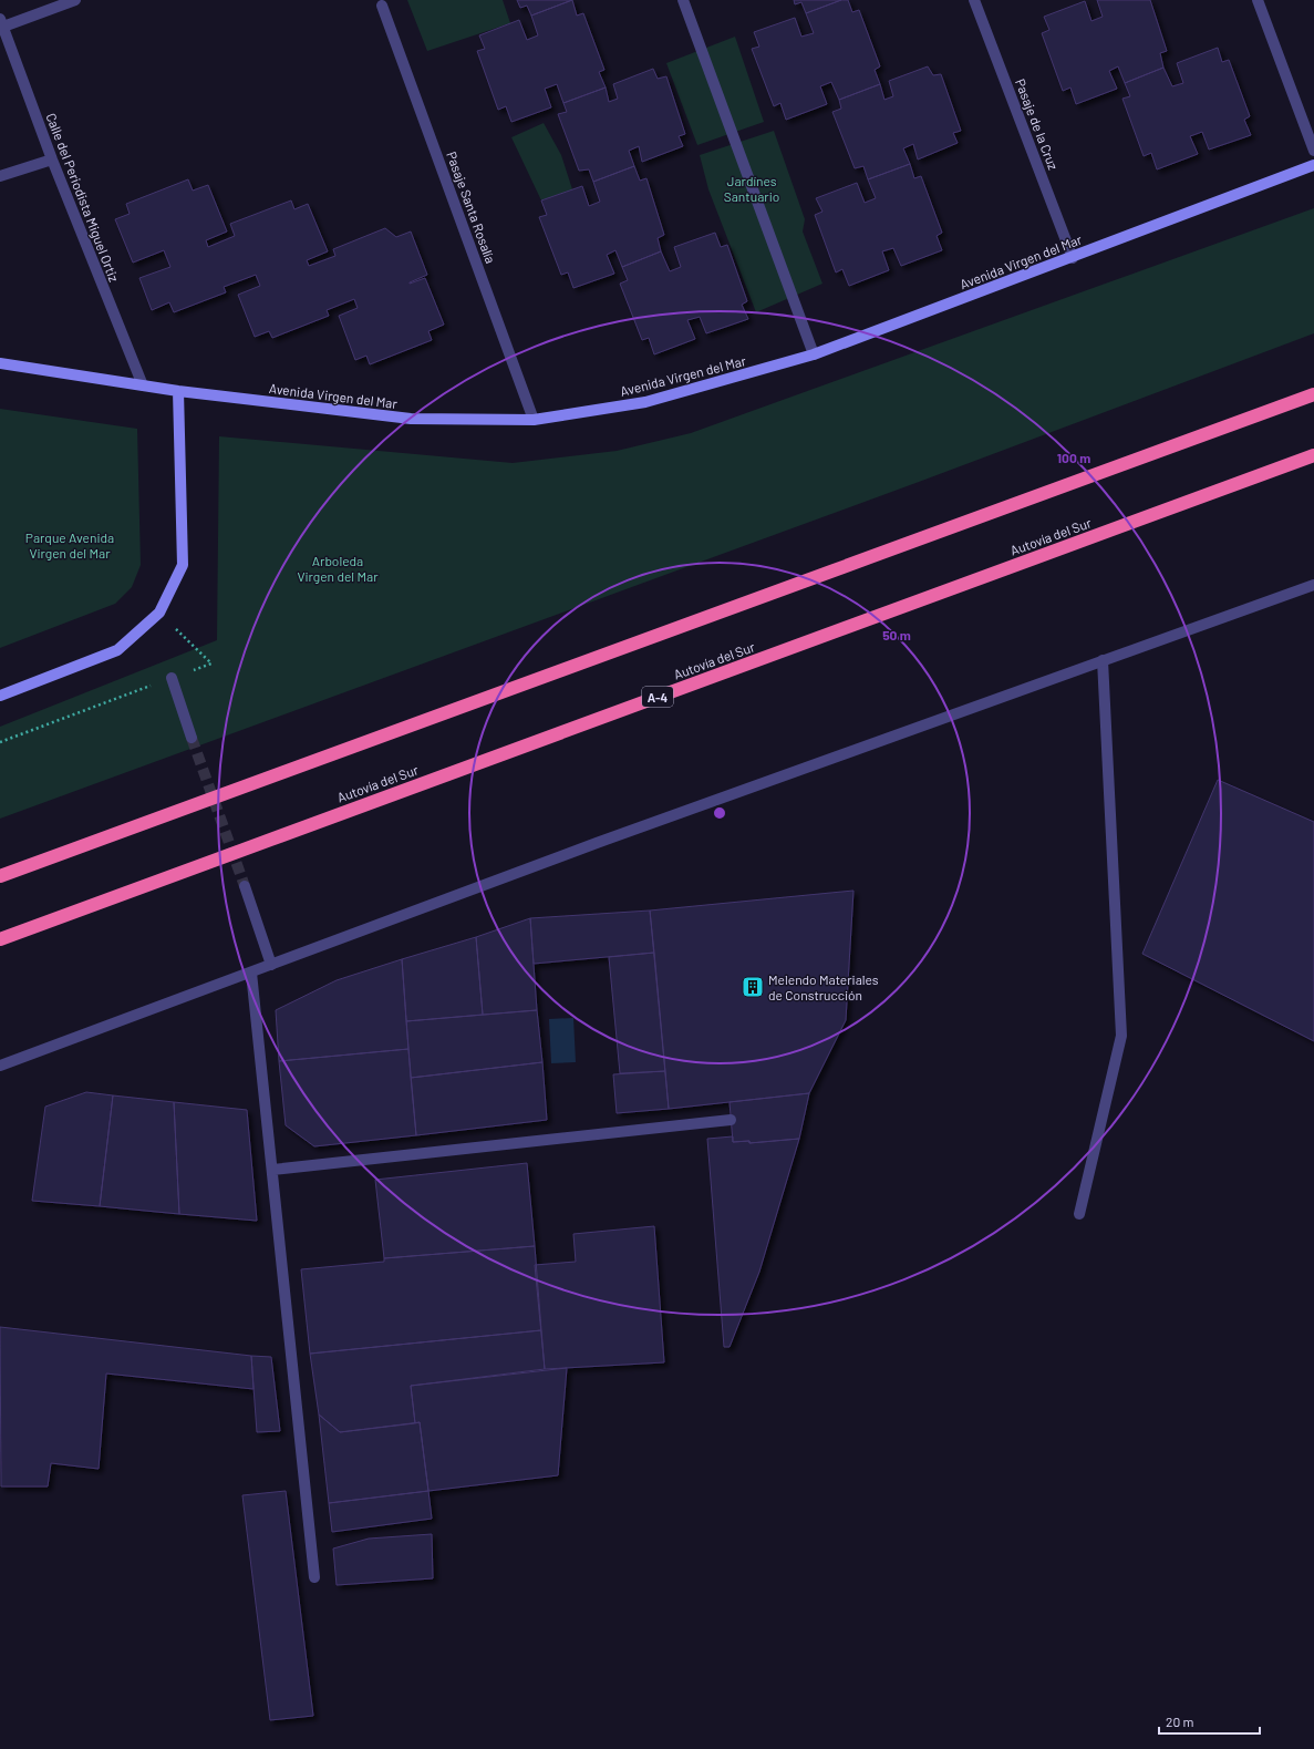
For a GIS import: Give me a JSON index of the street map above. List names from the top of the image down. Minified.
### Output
{"streets":{"highway":["Autovía del Sur","A-4"],"main road":["Avenida Virgen del Mar"],"street":["Pasaje de la Cruz","Calle del Periodista Miguel Ortiz","Pasaje Santa Rosalía"]},"crossings":[["Pasaje de la Cruz","Avenida Virgen del Mar"],["Calle del Periodista Miguel Ortiz","Avenida Virgen del Mar"],["Pasaje Santa Rosalía","Avenida Virgen del Mar"]],"parks":["Jardínes Santuario","Parque Avenida Virgen del Mar","Arboleda Virgen del Mar"],"places":{"building":["Melendo Materiales de Construcción"]},"scale_bar":"20 m","rings":["100 m","50 m"]}
